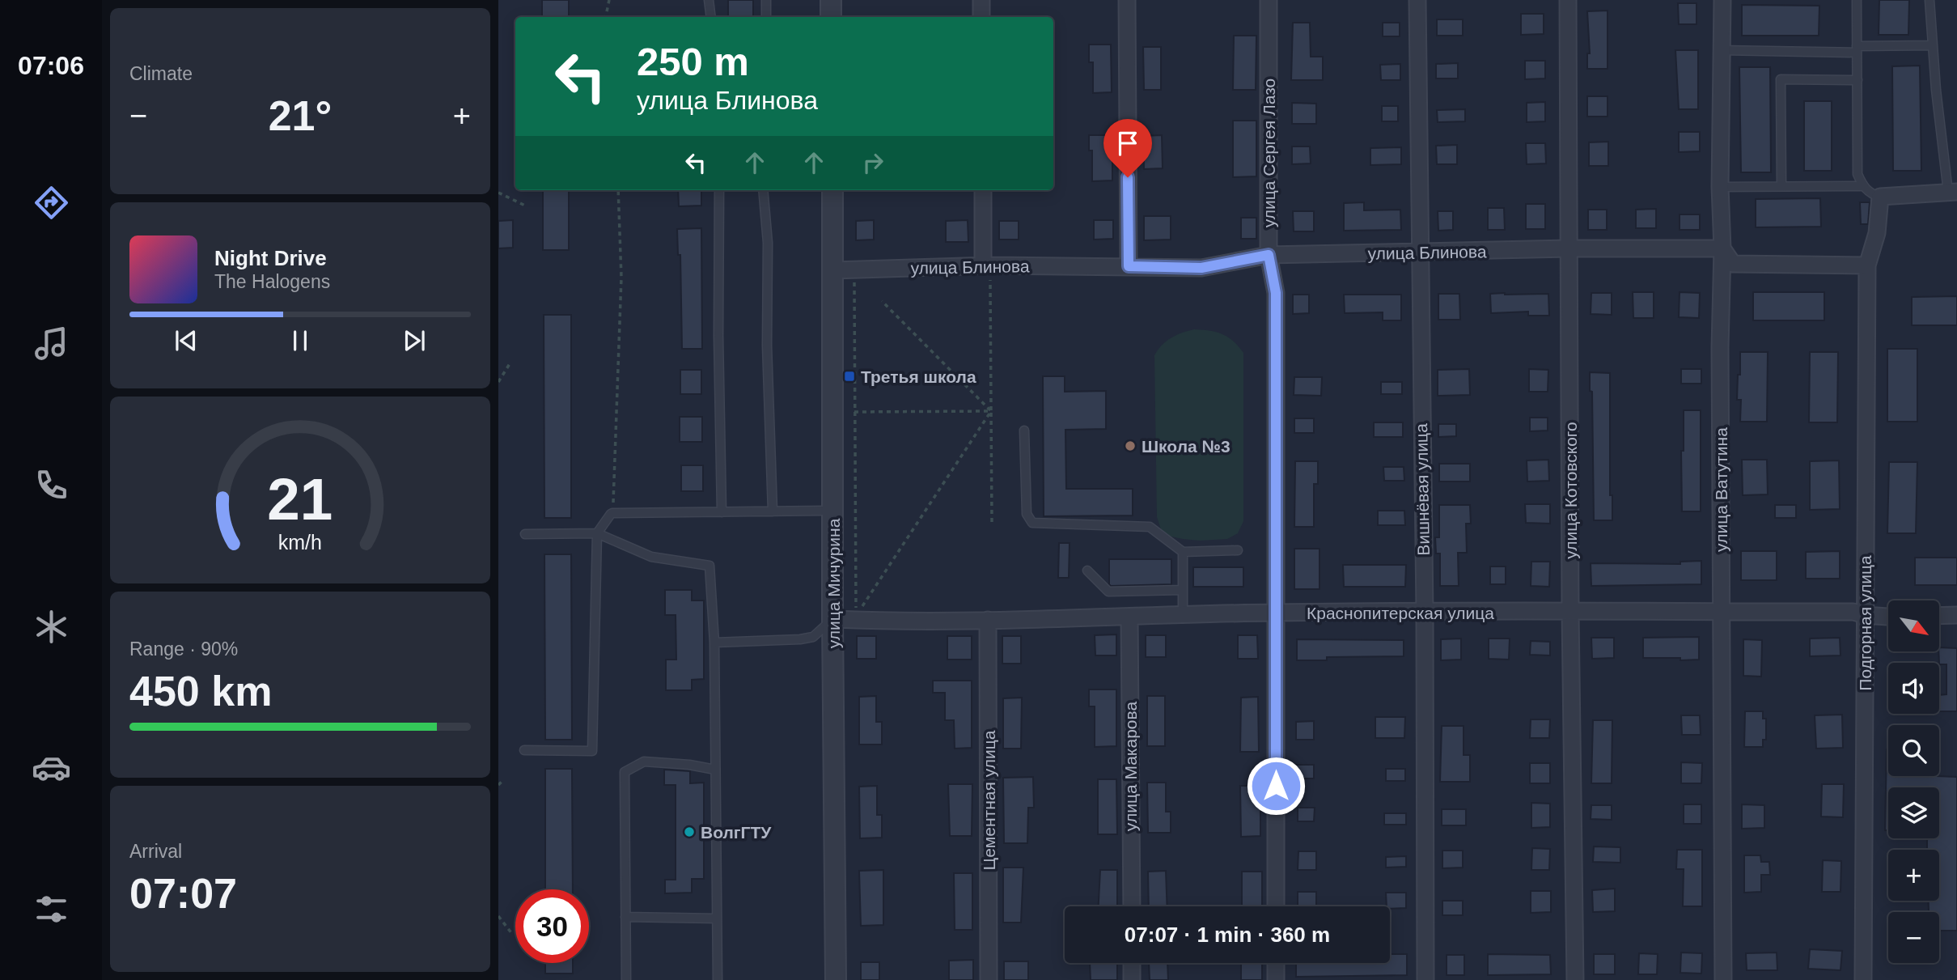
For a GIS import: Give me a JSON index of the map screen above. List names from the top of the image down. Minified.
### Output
{"streets":{"street":["улица Сергея Лазо","улица Блинова","Вишнёвая улица","улица Ватутина","улица Котовского","улица Мичурина","Краснопитерская улица","Подгорная улица","улица Макарова","Цементная улица"]},"crossings":[["улица Сергея Лазо","улица Блинова"],["улица Сергея Лазо","Краснопитерская улица"],["улица Блинова","Вишнёвая улица"],["улица Блинова","улица Ватутина"],["улица Блинова","улица Котовского"],["улица Блинова","улица Мичурина"],["Вишнёвая улица","Краснопитерская улица"],["улица Ватутина","Краснопитерская улица"],["улица Котовского","Краснопитерская улица"],["улица Мичурина","Краснопитерская улица"],["Краснопитерская улица","Подгорная улица"],["Краснопитерская улица","улица Макарова"],["Краснопитерская улица","Цементная улица"]],"places":{"transit":["Третья школа"],"other":["Школа №3","ВолгГТУ"]},"north":"bottom right","page":{"tabs":"07:06","tile":["Climate",["Range · 90%","450 km"],["Arrival","07:07"]],"turn":["250 m","улица Блинова"],"heat":["−","21°","+"],"song":["Night Drive","The Halogens"],"map_buttons":["+","−"],"limit":"30","trip":"07:07 · 1 min · 360 m","gauge":["21","km/h"]}}
